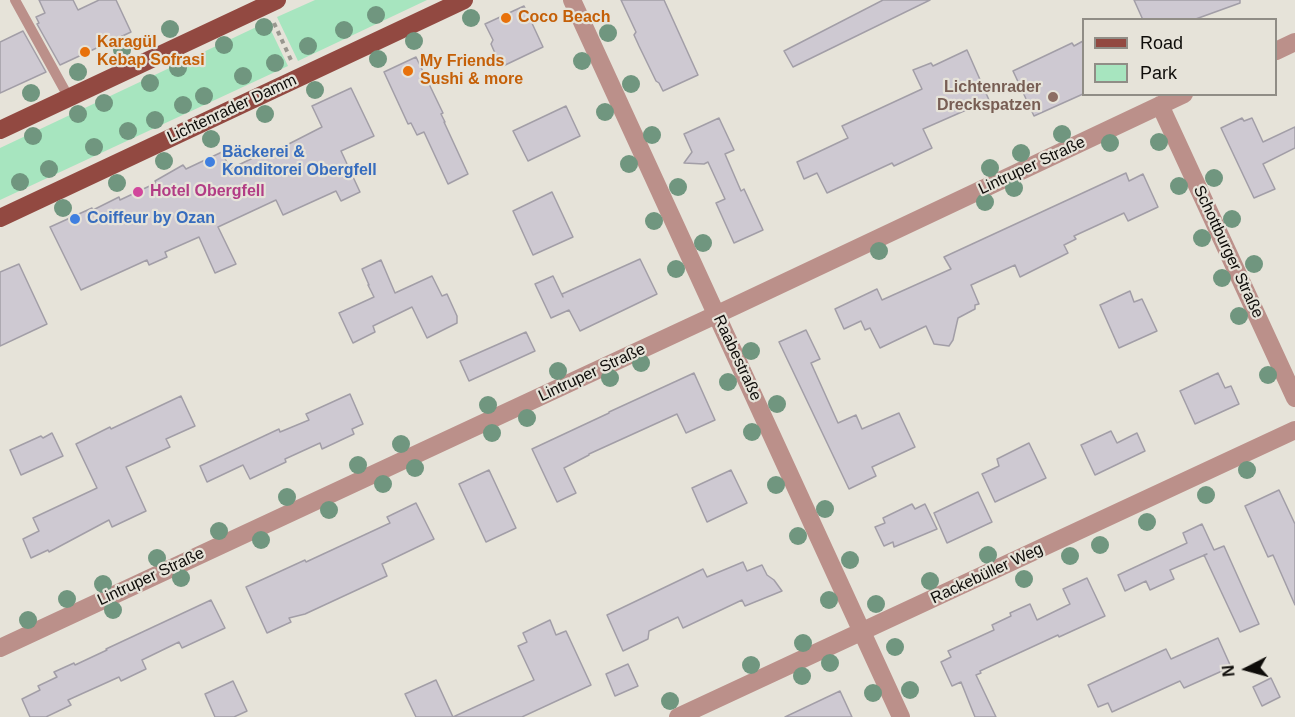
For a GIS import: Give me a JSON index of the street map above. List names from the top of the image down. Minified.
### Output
{"streets":{"main road":["Lichtenrader Damm"],"street":["Lintruper Straße","Schottburger Straße","Raabestraße","Rackebüller Weg"]},"crossings":[["Lintruper Straße","Schottburger Straße"],["Lintruper Straße","Raabestraße"],["Raabestraße","Rackebüller Weg"]],"places":["Coco Beach","Karagül Kebap Sofrasi","My Friends Sushi & more","Lichtenrader Dreckspatzen","Bäckerei & Konditorei Obergfell","Hotel Obergfell","Coiffeur by Ozan"],"legend":["Road","Park"],"north":"left"}
